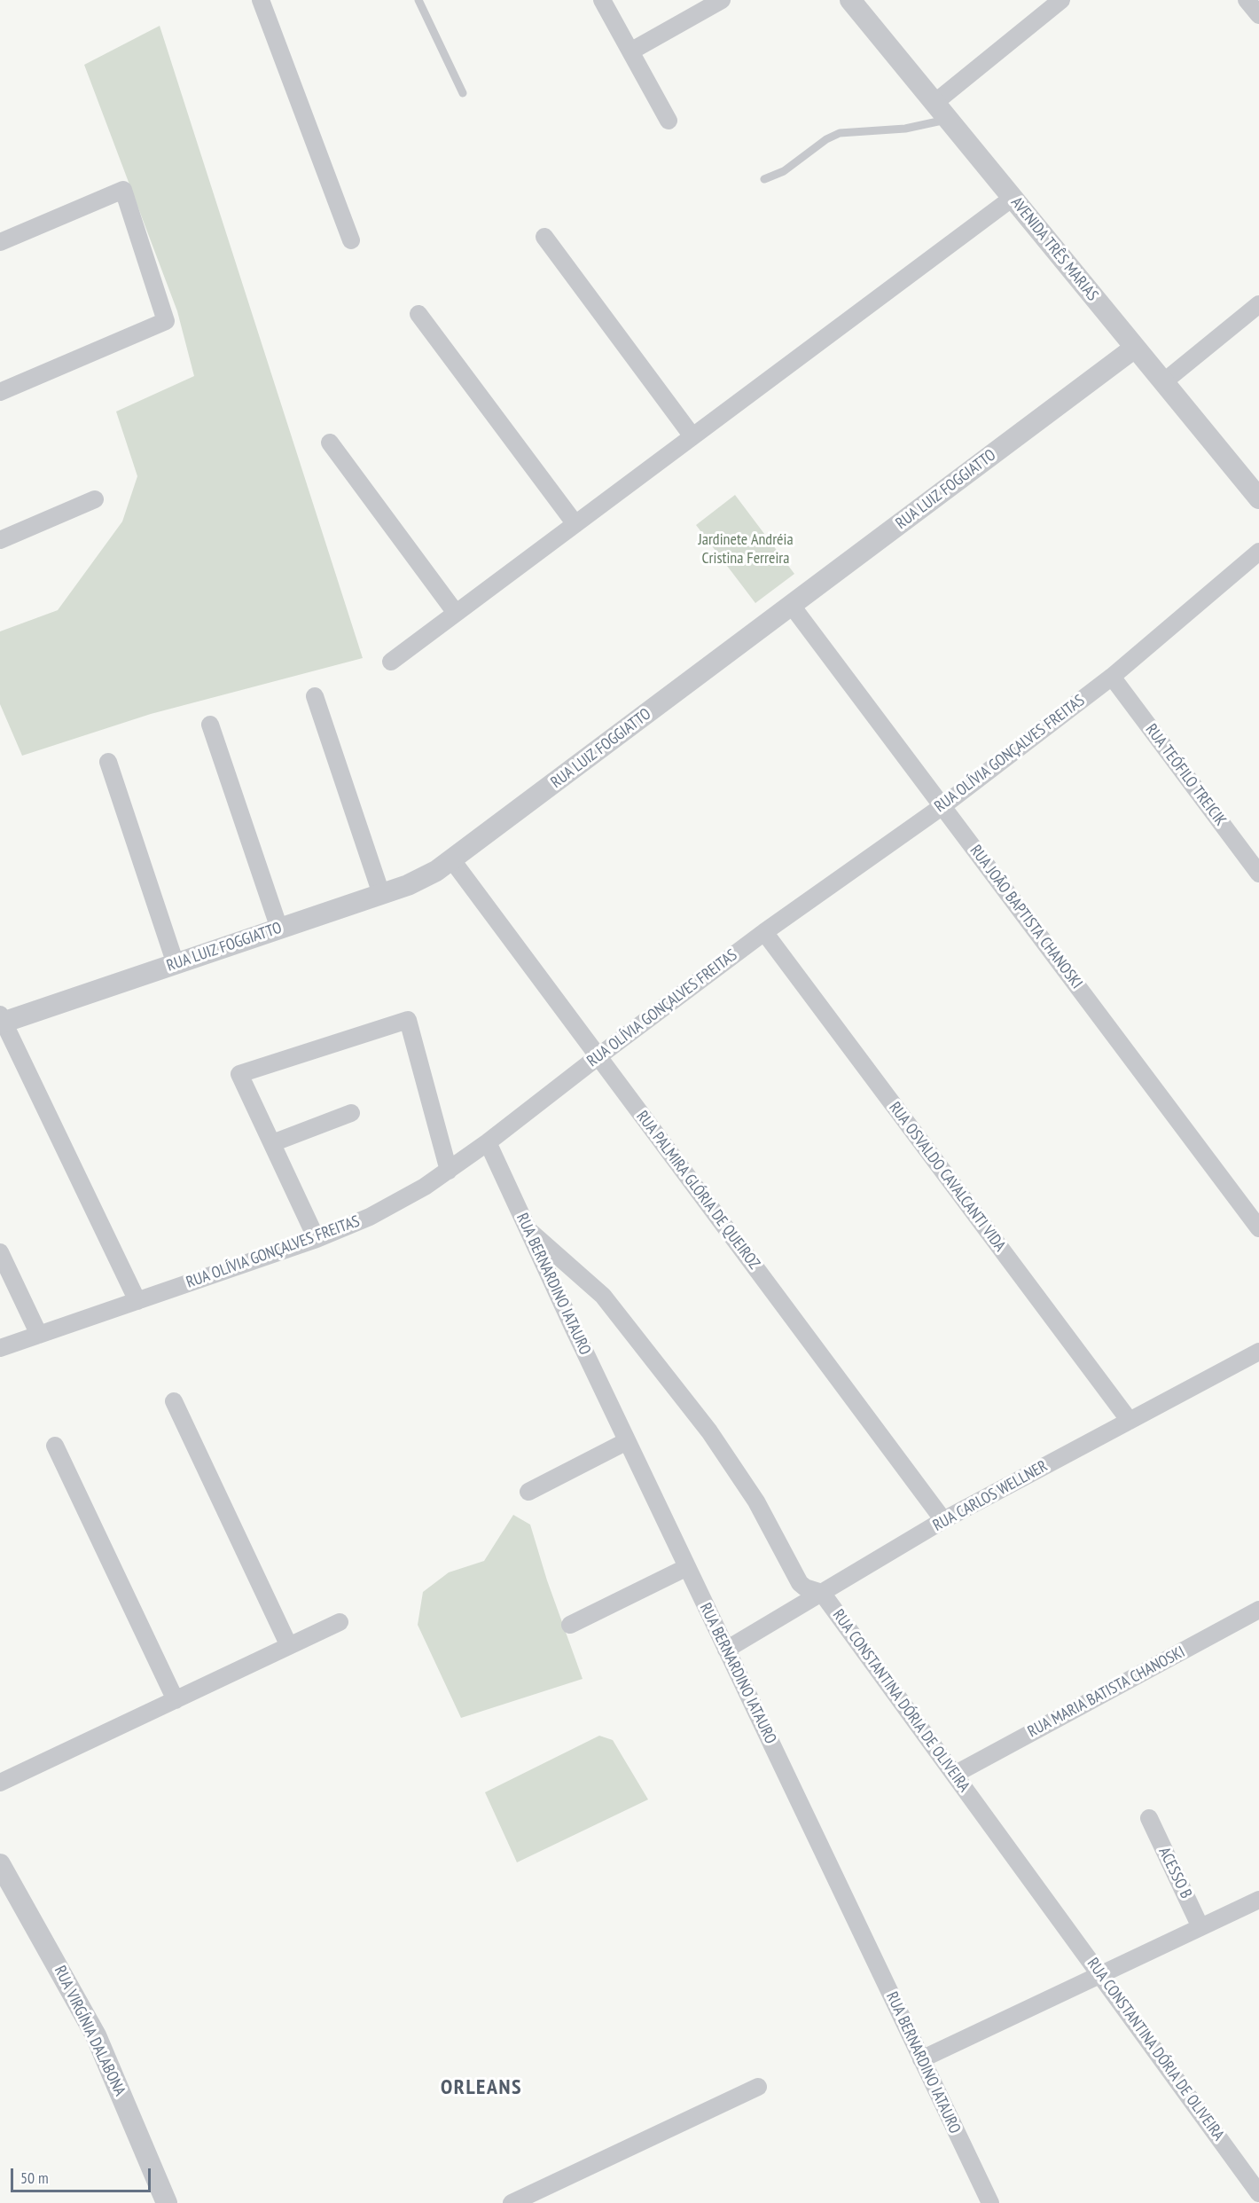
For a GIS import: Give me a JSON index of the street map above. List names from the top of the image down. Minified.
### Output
{"streets":{"street":["AVENIDA TRÊS MARIAS","RUA LUIZ FOGGIATTO","RUA OLÍVIA GONÇALVES FREITAS","RUA TEÓFILO TREICIK","RUA JOÃO BAPTISTA CHANOSKI","RUA OSVALDO CAVALCANTI VIDA","RUA PALMIRA GLÓRIA DE QUEIROZ","RUA BERNARDINO IATAURO","RUA CARLOS WELLNER","RUA MARIA BATISTA CHANOSKI","RUA CONSTANTINA DÓRIA DE OLIVEIRA","ACESSO B","RUA VIRGÍNIA DALABONA"]},"crossings":[["AVENIDA TRÊS MARIAS","RUA LUIZ FOGGIATTO"],["RUA LUIZ FOGGIATTO","RUA JOÃO BAPTISTA CHANOSKI"],["RUA LUIZ FOGGIATTO","RUA PALMIRA GLÓRIA DE QUEIROZ"],["RUA OLÍVIA GONÇALVES FREITAS","RUA TEÓFILO TREICIK"],["RUA OLÍVIA GONÇALVES FREITAS","RUA JOÃO BAPTISTA CHANOSKI"],["RUA OLÍVIA GONÇALVES FREITAS","RUA OSVALDO CAVALCANTI VIDA"],["RUA OLÍVIA GONÇALVES FREITAS","RUA PALMIRA GLÓRIA DE QUEIROZ"],["RUA OLÍVIA GONÇALVES FREITAS","RUA BERNARDINO IATAURO"],["RUA OSVALDO CAVALCANTI VIDA","RUA CARLOS WELLNER"],["RUA PALMIRA GLÓRIA DE QUEIROZ","RUA CARLOS WELLNER"],["RUA BERNARDINO IATAURO","RUA CARLOS WELLNER"],["RUA BERNARDINO IATAURO","RUA CONSTANTINA DÓRIA DE OLIVEIRA"],["RUA CARLOS WELLNER","RUA CONSTANTINA DÓRIA DE OLIVEIRA"],["RUA MARIA BATISTA CHANOSKI","RUA CONSTANTINA DÓRIA DE OLIVEIRA"]],"districts":["ORLEANS"],"parks":["Jardinete Andréia Cristina Ferreira"],"scale_bar":"50 m"}
